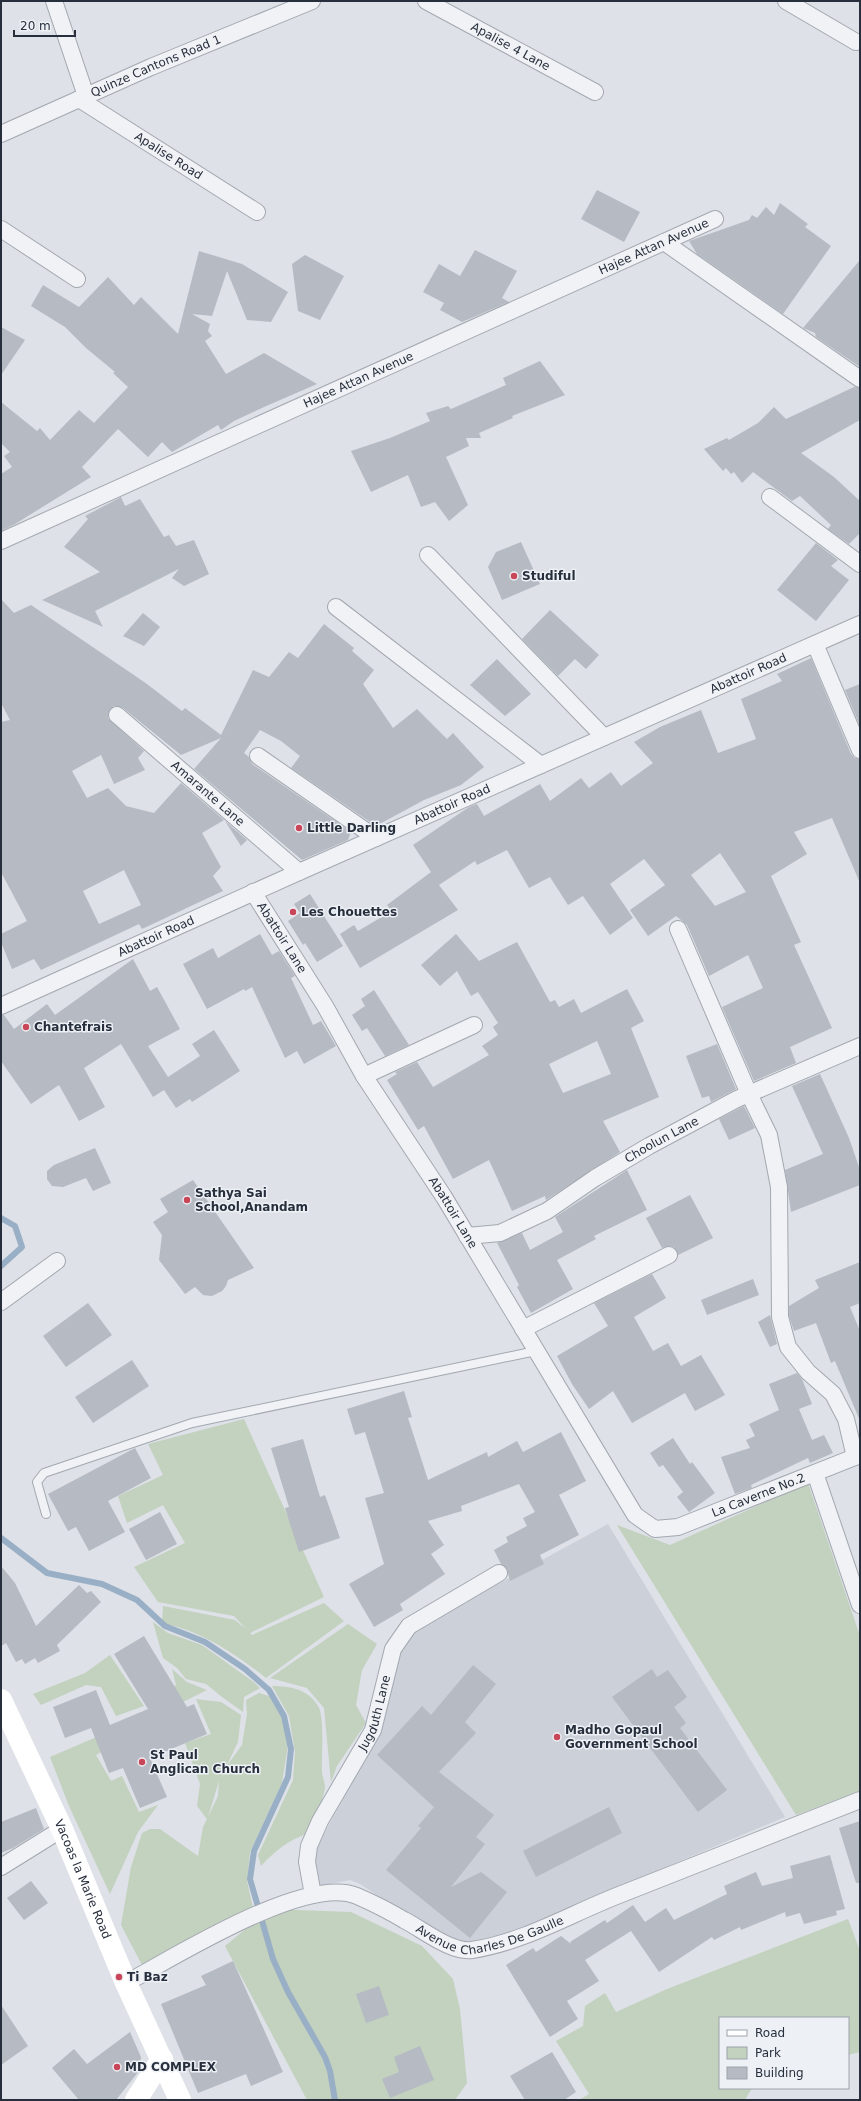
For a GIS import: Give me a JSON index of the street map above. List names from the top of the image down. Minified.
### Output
{"streets":{"main road":["Vacoas la Marie Road"],"street":["Apalise 4 Lane","Quinze Cantons Road 1","Apalise Road","Hajee Attan Avenue","Abattoir Road","Amarante Lane","Abattoir Lane","Choolun Lane","La Caverne No.2","Jugduth Lane","Avenue Charles De Gaulle"]},"crossings":[["Quinze Cantons Road 1","Apalise Road"],["Abattoir Road","Amarante Lane"],["Abattoir Road","Abattoir Lane"],["Abattoir Lane","Choolun Lane"],["Abattoir Lane","La Caverne No.2"],["Jugduth Lane","Avenue Charles De Gaulle"],["Vacoas la Marie Road","Avenue Charles De Gaulle"]],"places":["Studiful","Little Darling","Les Chouettes","Chantefrais","Sathya Sai School,Anandam","Madho Gopaul Government School","St Paul Anglican Church","Ti Baz","MD COMPLEX"],"legend":["Road","Park","Building"],"scale_bar":"20 m"}
